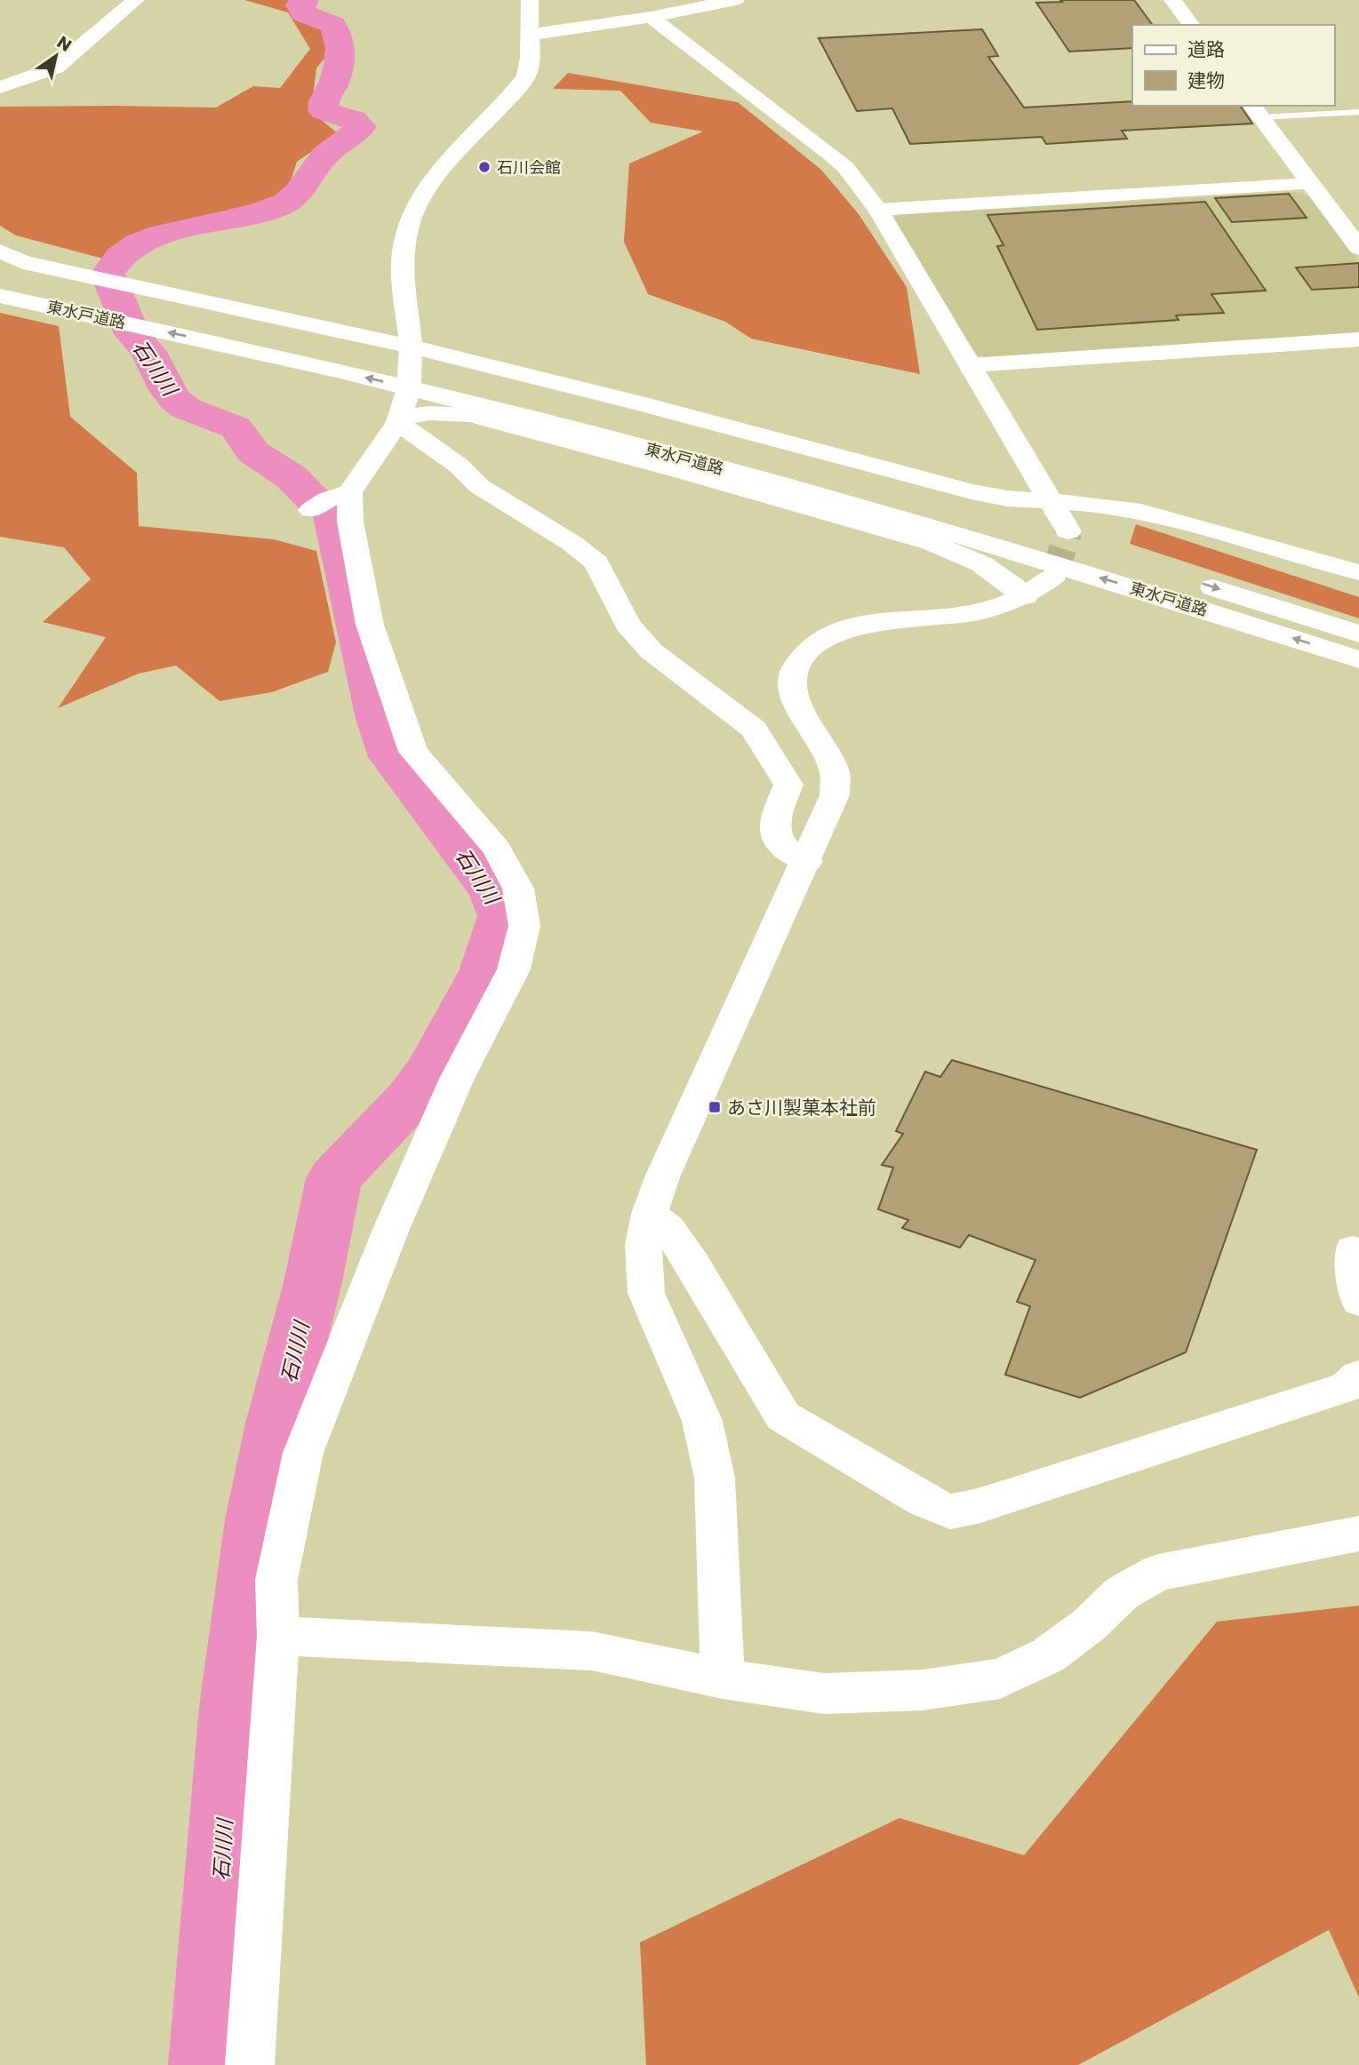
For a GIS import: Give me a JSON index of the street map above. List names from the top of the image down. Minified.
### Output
{"streets":{"main road":["東水戸道路"]},"water":["石川川"],"places":{"other":["石川会館"],"transit":["あさ川製菓本社前"]},"legend":["道路","建物"],"north":"top right"}
